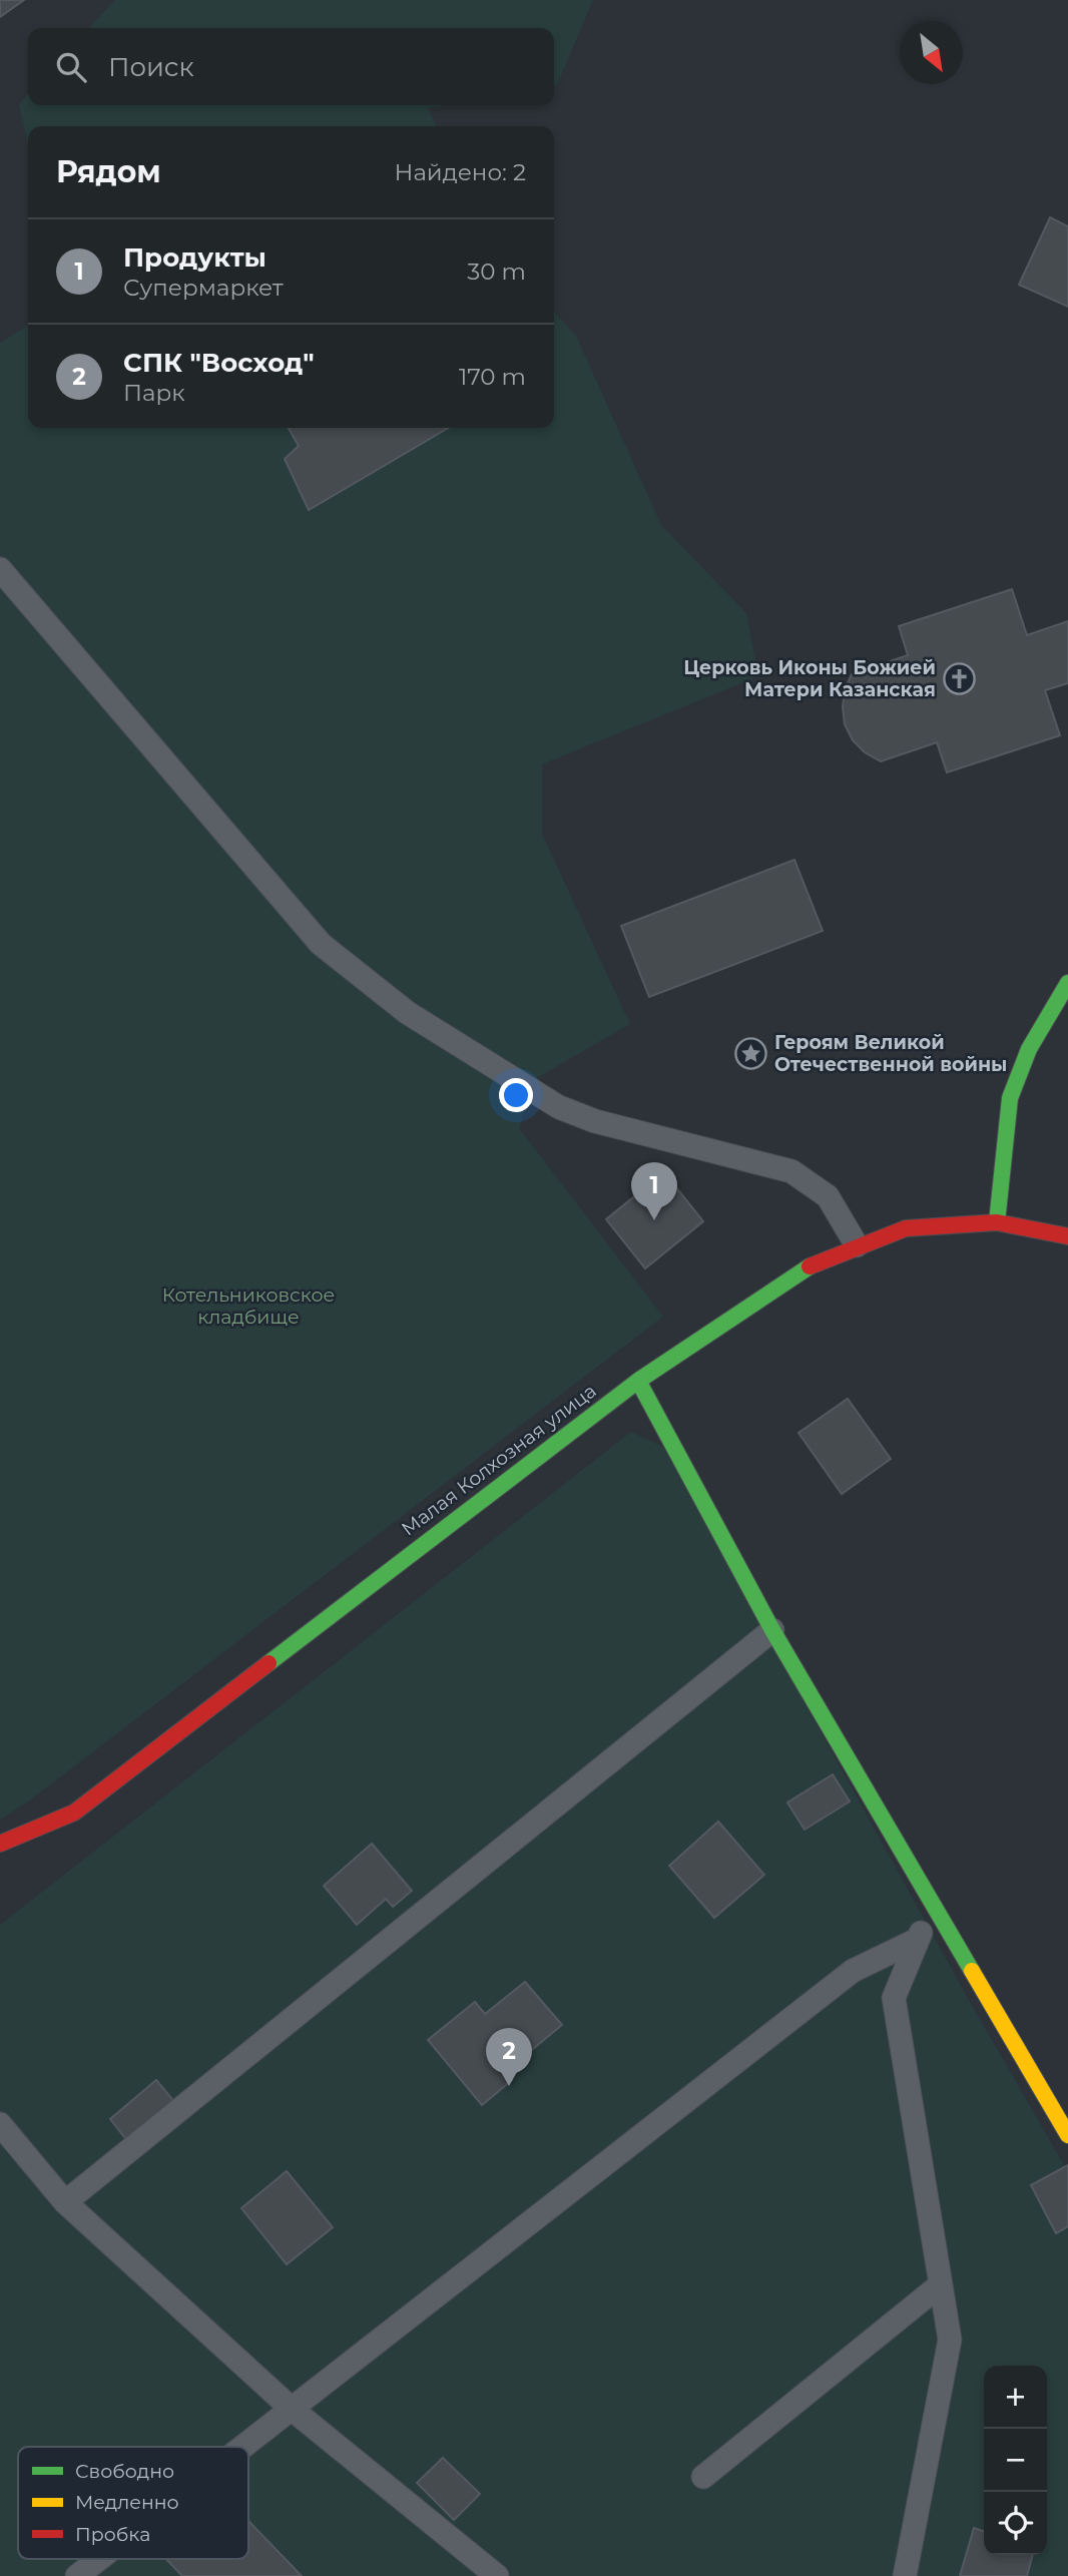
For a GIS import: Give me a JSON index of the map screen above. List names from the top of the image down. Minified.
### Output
{"streets":{"street":["Малая Колхозная улица"]},"parks":["Котельниковское кладбище"],"places":{"church":["Церковь Иконы Божией Матери Казанская"],"place":["Героям Великой Отечественной войны"]},"legend":["Свободно","Медленно","Пробка"],"north":"bottom right","page":{"search":"Поиск","heading":["Рядом","Найдено: 2"],"list":[{"mark":"1","name":"Продукты","note":"Супермаркет","value":"30 m"},{"mark":"2","name":"СПК \"Восход\"","note":"Парк","value":"170 m"}],"pins":["1","2"],"map_buttons":["+","−"]}}
